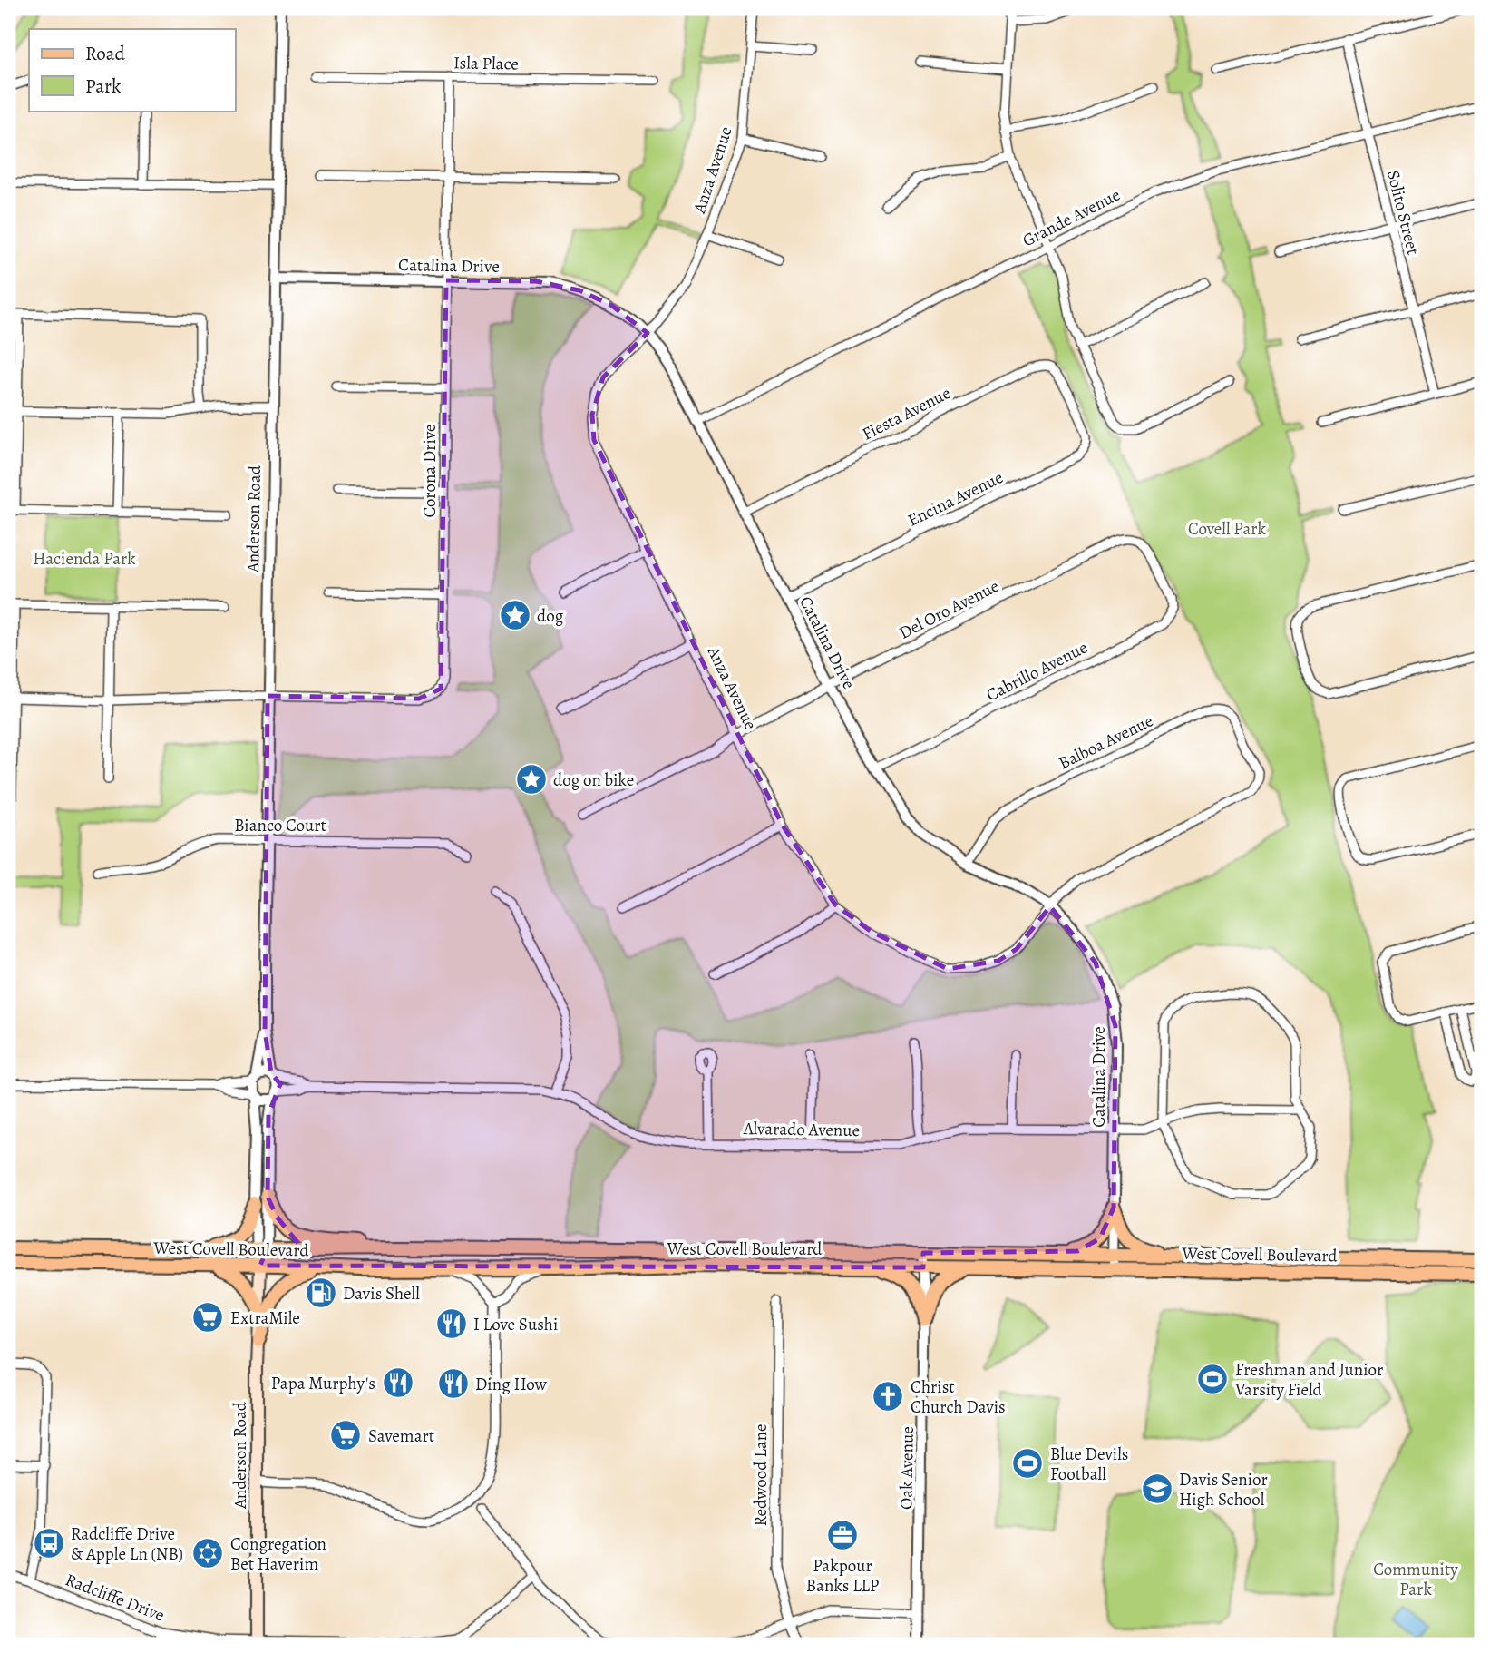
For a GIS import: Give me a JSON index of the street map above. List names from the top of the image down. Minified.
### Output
{"streets":{"main road":["Anderson Road","West Covell Boulevard"],"street":["Isla Place","Anza Avenue","Solito Street","Grande Avenue","Catalina Drive","Fiesta Avenue","Corona Drive","Encina Avenue","Del Oro Avenue","Cabrillo Avenue","Balboa Avenue","Bianco Court","Alvarado Avenue","Oak Avenue","Redwood Lane","Radcliffe Drive"]},"crossings":[["Isla Place","Corona Drive"],["Anza Avenue","Catalina Drive"],["Anza Avenue","Del Oro Avenue"],["Anza Avenue","Balboa Avenue"],["Solito Street","Grande Avenue"],["Grande Avenue","Catalina Drive"],["Catalina Drive","Fiesta Avenue"],["Catalina Drive","Corona Drive"],["Catalina Drive","Encina Avenue"],["Catalina Drive","Anderson Road"],["Catalina Drive","Del Oro Avenue"],["Catalina Drive","Cabrillo Avenue"],["Catalina Drive","Balboa Avenue"],["Catalina Drive","Alvarado Avenue"],["Catalina Drive","West Covell Boulevard"],["Fiesta Avenue","Encina Avenue"],["Corona Drive","Anderson Road"],["Anderson Road","Bianco Court"],["Anderson Road","Alvarado Avenue"],["Anderson Road","West Covell Boulevard"],["Anderson Road","Radcliffe Drive"],["Del Oro Avenue","Cabrillo Avenue"],["West Covell Boulevard","Oak Avenue"]],"parks":["Covell Park","Hacienda Park","Community Park"],"places":{"place":["dog","dog on bike"],"fuel station":["Davis Shell"],"supermarket":["ExtraMile","Savemart"],"restaurant":["I Love Sushi","Papa Murphy's","Ding How"],"sports":["Freshman and Junior Varsity Field","Blue Devils Football"],"church":["Christ Church Davis"],"school or university":["Davis Senior High School"],"office":["Pakpour Banks LLP"],"bus stop":["Radcliffe Drive & Apple Ln (NB)"],"synagogue":["Congregation Bet Haverim"]},"legend":["Road","Park"]}
